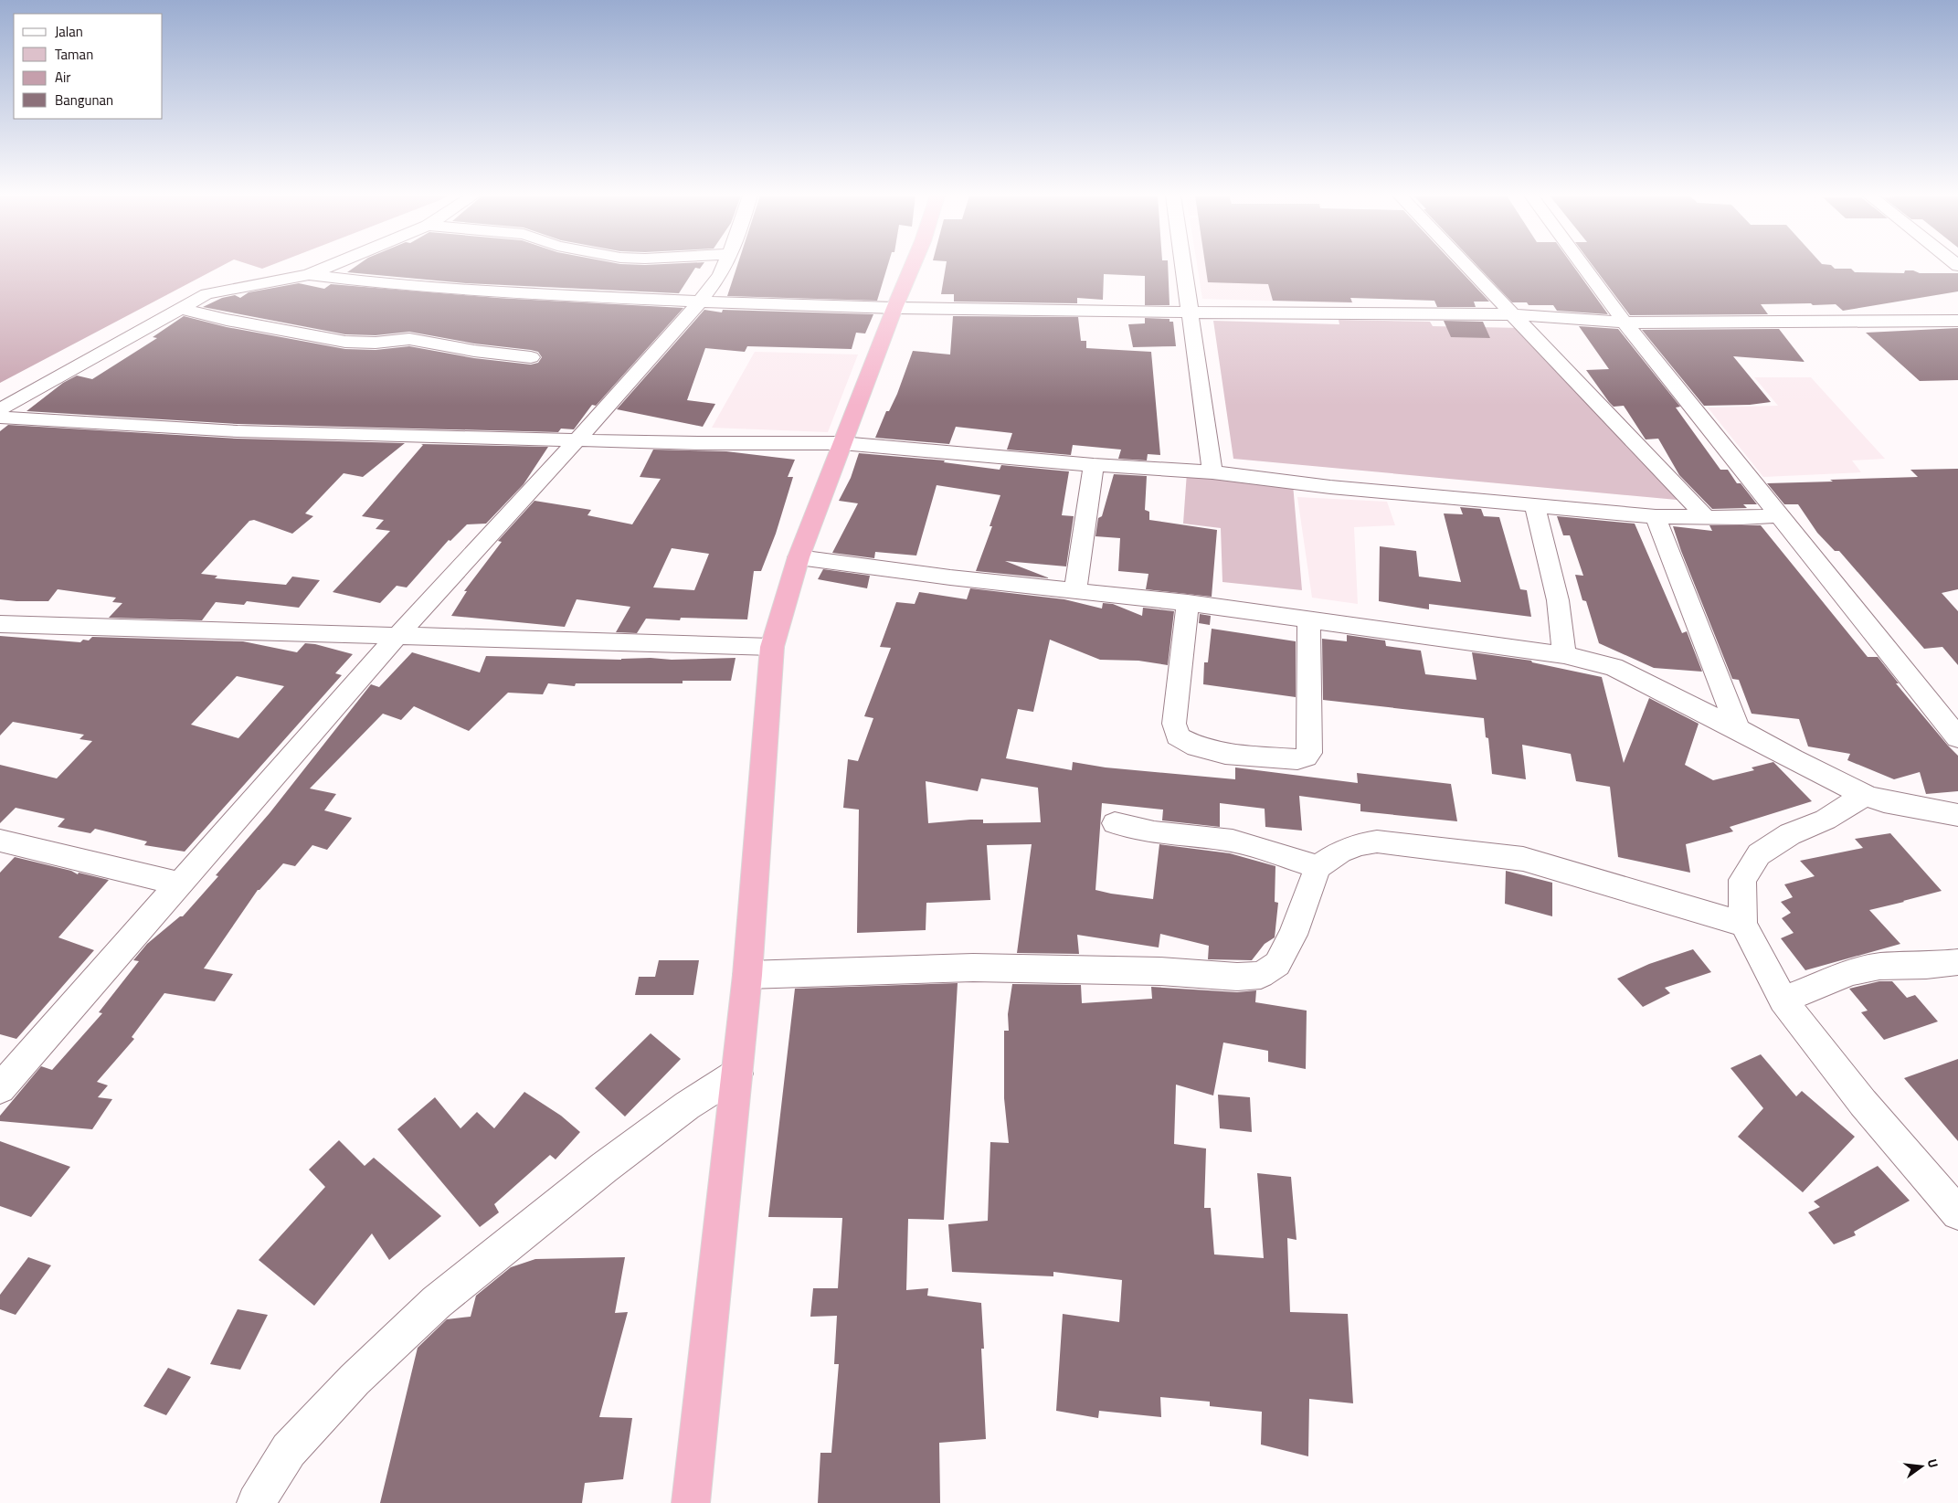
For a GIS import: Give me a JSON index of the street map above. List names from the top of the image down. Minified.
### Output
{"legend":["Jalan","Taman","Air","Bangunan"],"north":"right"}
